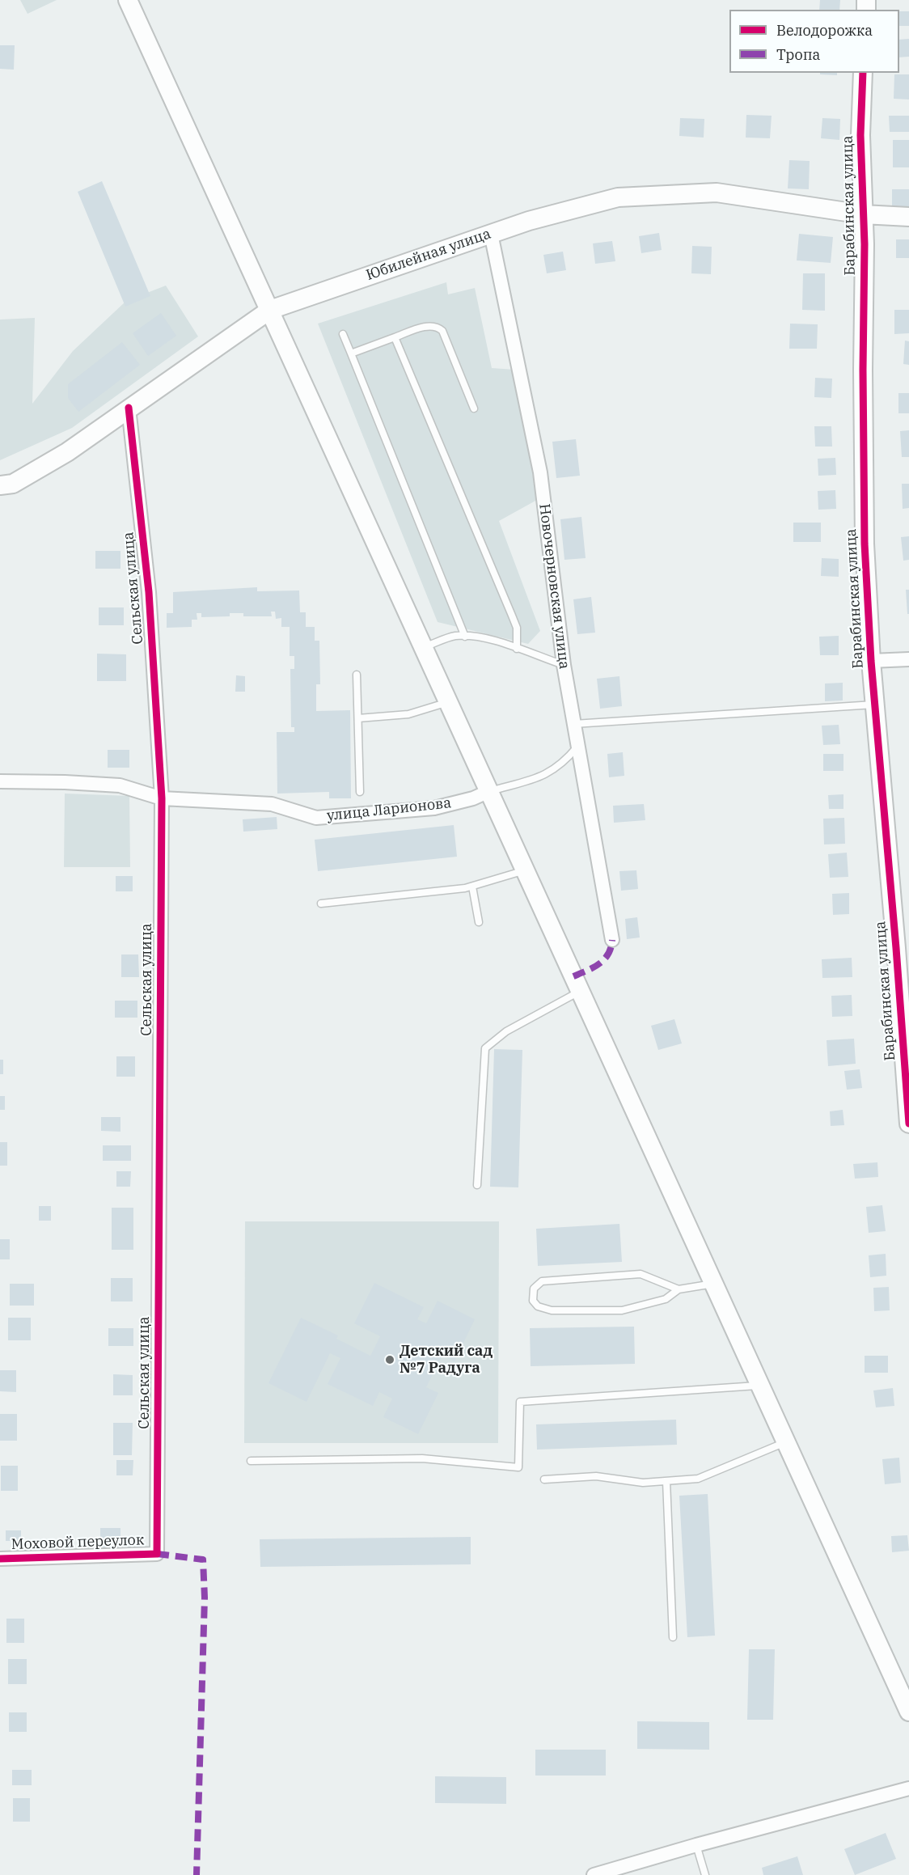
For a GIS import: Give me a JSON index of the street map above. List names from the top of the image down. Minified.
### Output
{"streets":{"street":["Барабинская улица","Юбилейная улица","Новочерновская улица","Сельская улица","улица Ларионова","Моховой переулок"]},"crossings":[["Барабинская улица","Юбилейная улица"],["Юбилейная улица","Новочерновская улица"],["Юбилейная улица","Сельская улица"],["Сельская улица","улица Ларионова"],["Сельская улица","Моховой переулок"]],"places":["Детский сад №7 Радуга"],"legend":["Велодорожка","Тропа"]}
